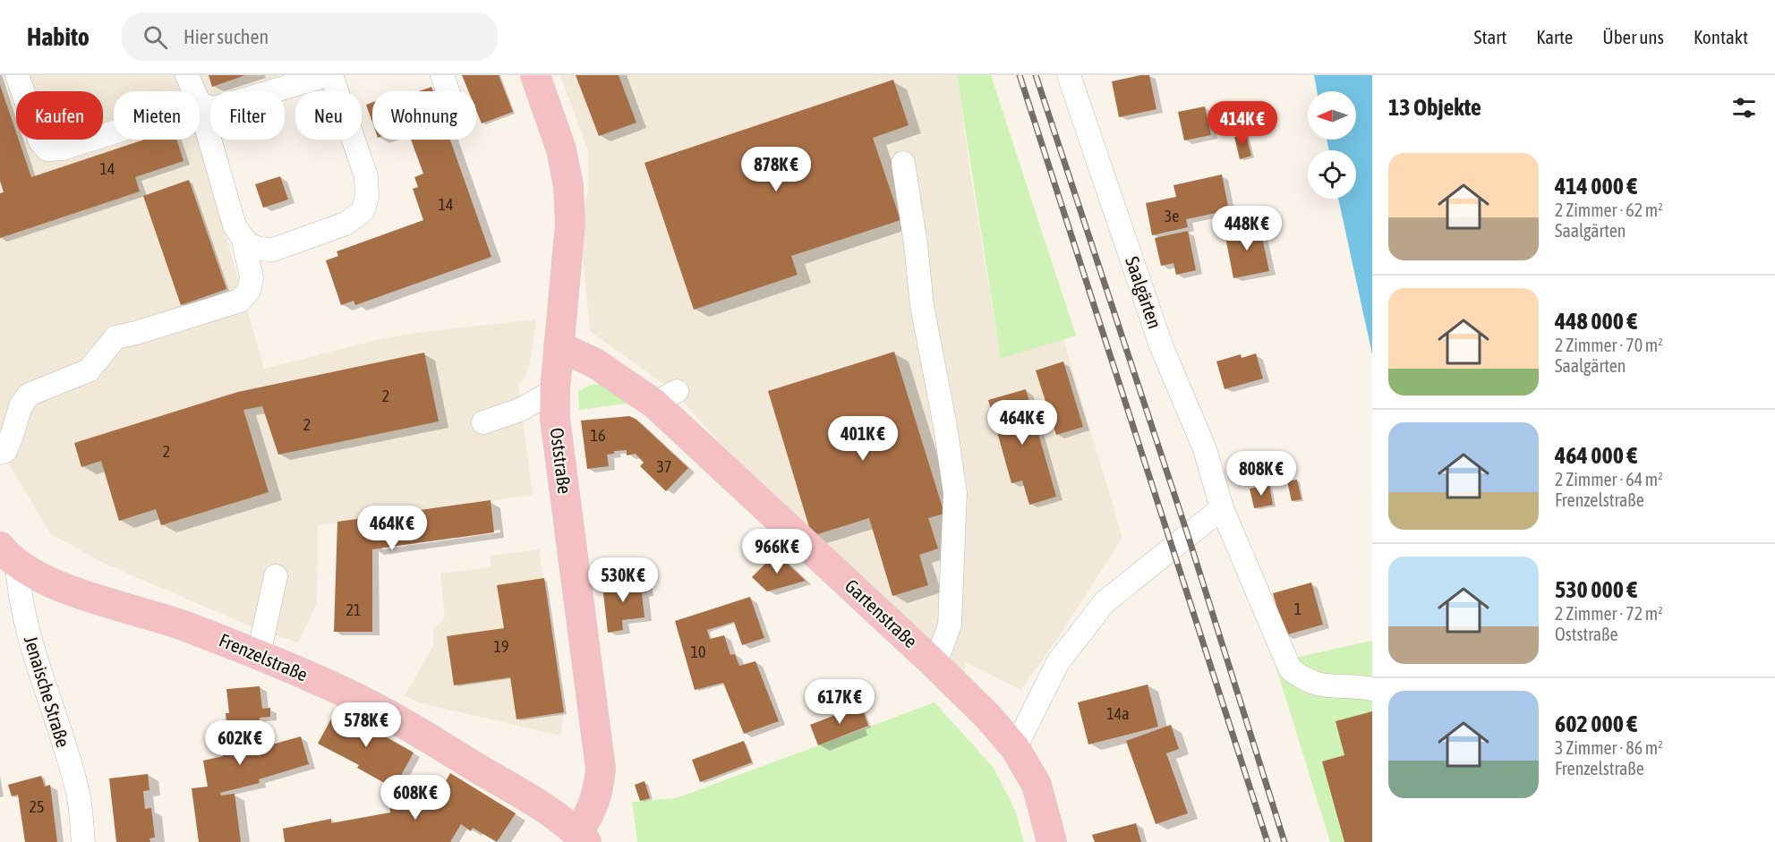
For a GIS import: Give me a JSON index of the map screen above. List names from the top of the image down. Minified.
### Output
{"streets":{"main road":["Oststraße","Gartenstraße","Frenzelstraße"],"street":["Saalgärten","Jenaische Straße"]},"crossings":[["Oststraße","Gartenstraße"],["Oststraße","Frenzelstraße"],["Frenzelstraße","Jenaische Straße"]],"house_numbers":["14","14","3e","2","2","16","2","37","1","21","19","10","14a","25"],"north":"left","page":{"header":"Habito","search":"Hier suchen","nav":["Start","Karte","Über uns","Kontakt"],"heading":"13 Objekte","chip":["Kaufen","Mieten","Filter","Neu","Wohnung"],"price":["414K €","878K €","448K €","464K €","401K €","808K €","464K €","966K €","530K €","617K €","578K €","602K €","608K €"],"list":[{"name":"414 000 €","note":"2 Zimmer · 62 m² · Saalgärten"},{"name":"448 000 €","note":"2 Zimmer · 70 m² · Saalgärten"},{"name":"464 000 €","note":"2 Zimmer · 64 m² · Frenzelstraße"},{"name":"530 000 €","note":"2 Zimmer · 72 m² · Oststraße"},{"name":"602 000 €","note":"3 Zimmer · 86 m² · Frenzelstraße"}]}}
